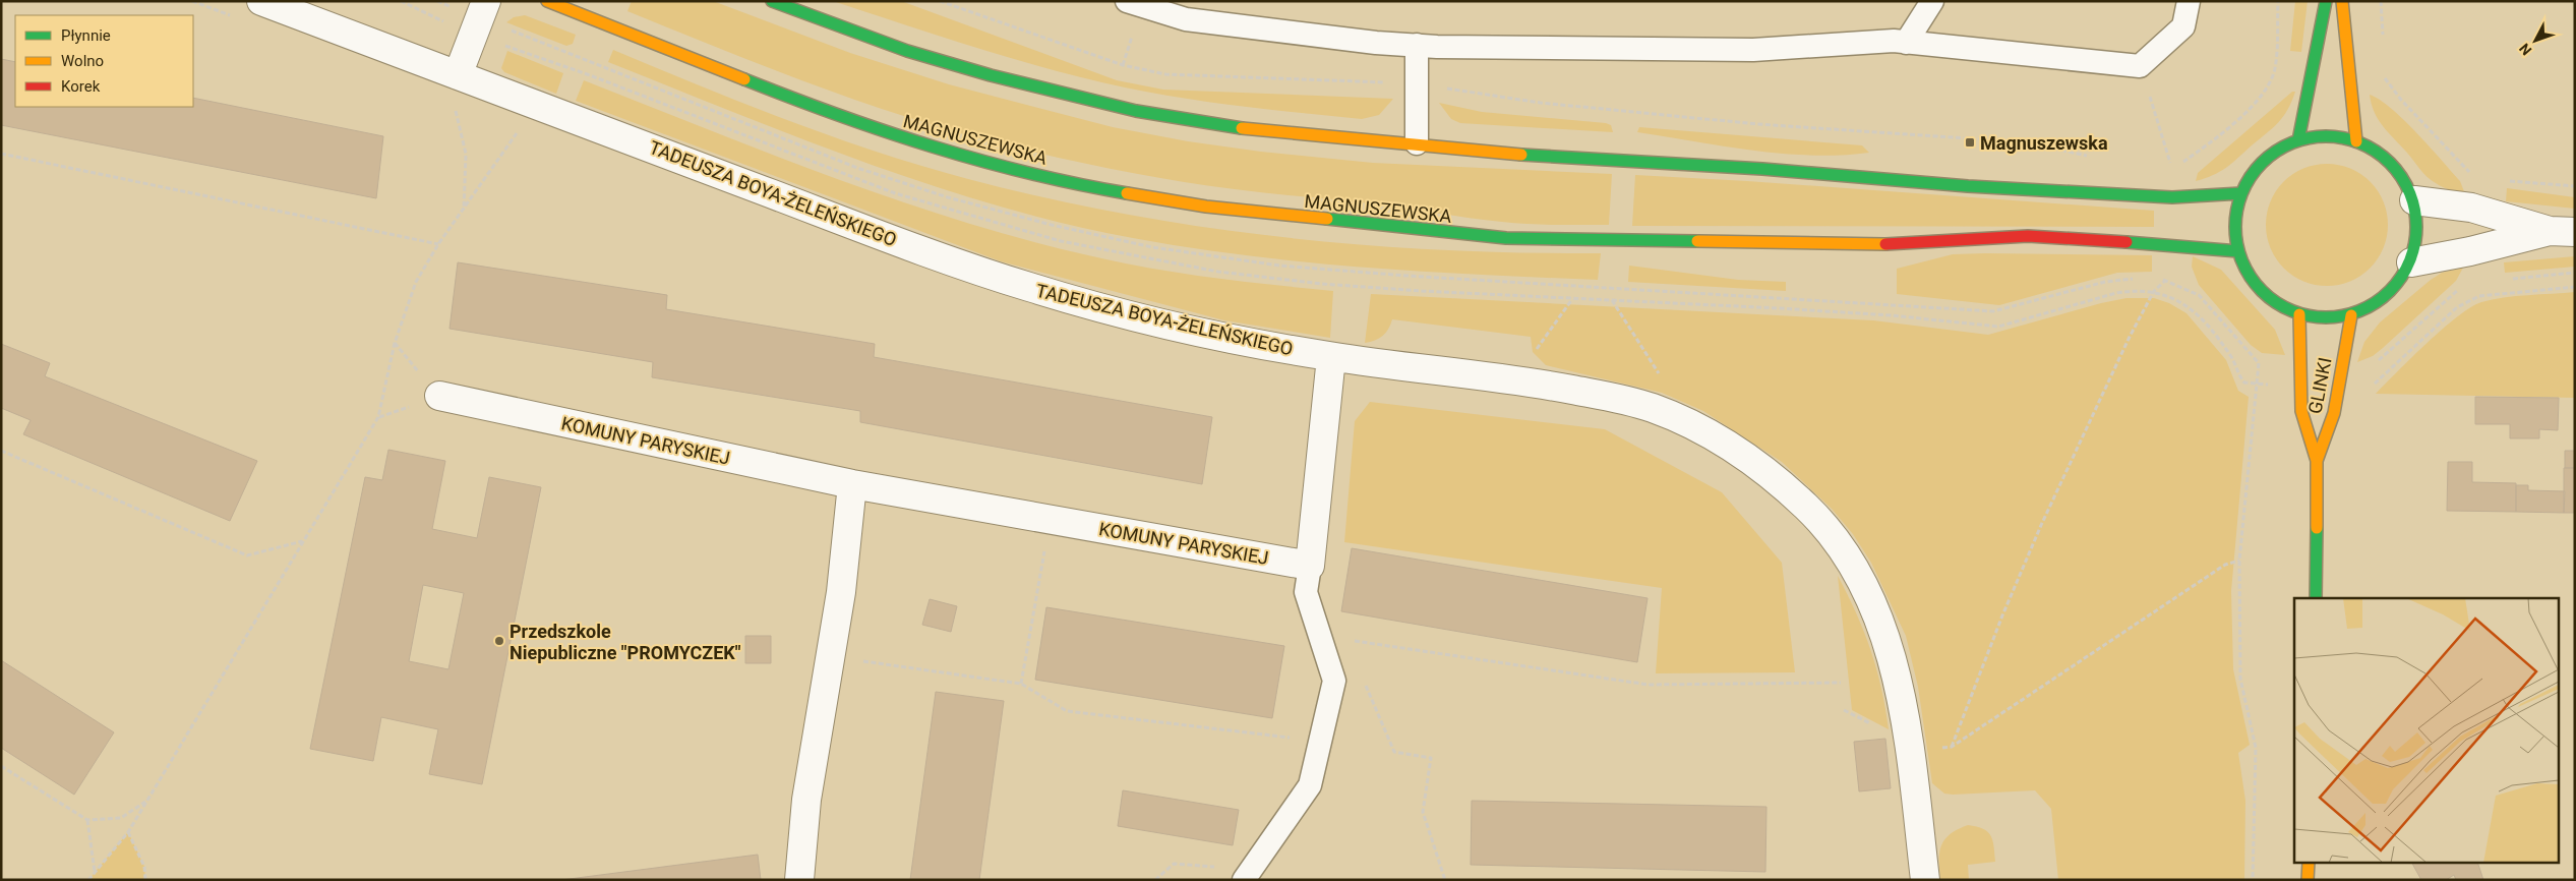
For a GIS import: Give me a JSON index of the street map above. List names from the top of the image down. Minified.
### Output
{"streets":{"street":["MAGNUSZEWSKA","TADEUSZA BOYA-ŻELEŃSKIEGO","GLINKI","KOMUNY PARYSKIEJ"]},"places":{"transit":["Magnuszewska"],"other":["Przedszkole Niepubliczne \"PROMYCZEK\""]},"legend":["Płynnie","Wolno","Korek"],"north":"bottom left"}
